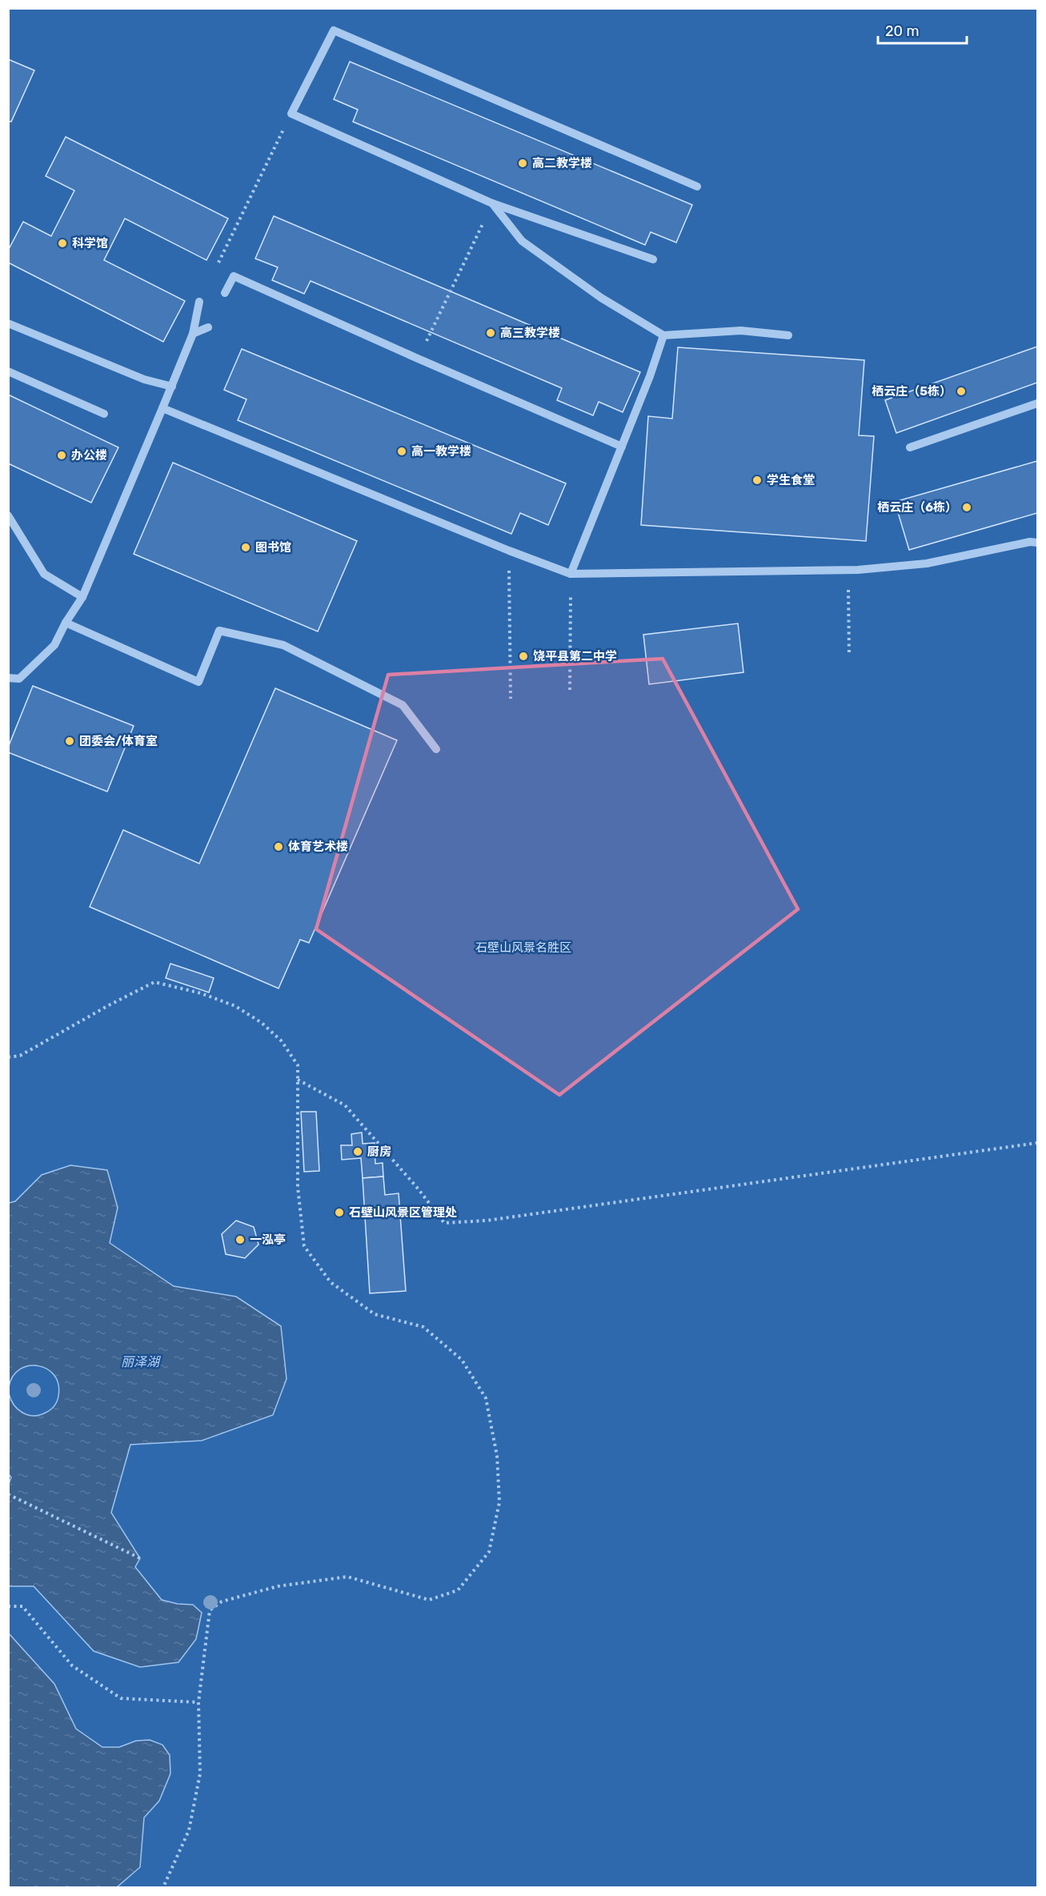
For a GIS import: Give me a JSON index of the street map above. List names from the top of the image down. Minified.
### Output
{"water":["丽泽湖"],"parks":["石壁山风景名胜区"],"places":["高二教学楼","科学馆","高三教学楼","栖云庄（5栋）","高一教学楼","办公楼","学生食堂","栖云庄（6栋）","图书馆","饶平县第二中学","团委会/体育室","体育艺术楼","厨房","石壁山风景区管理处","一泓亭"],"scale_bar":"20 m"}
